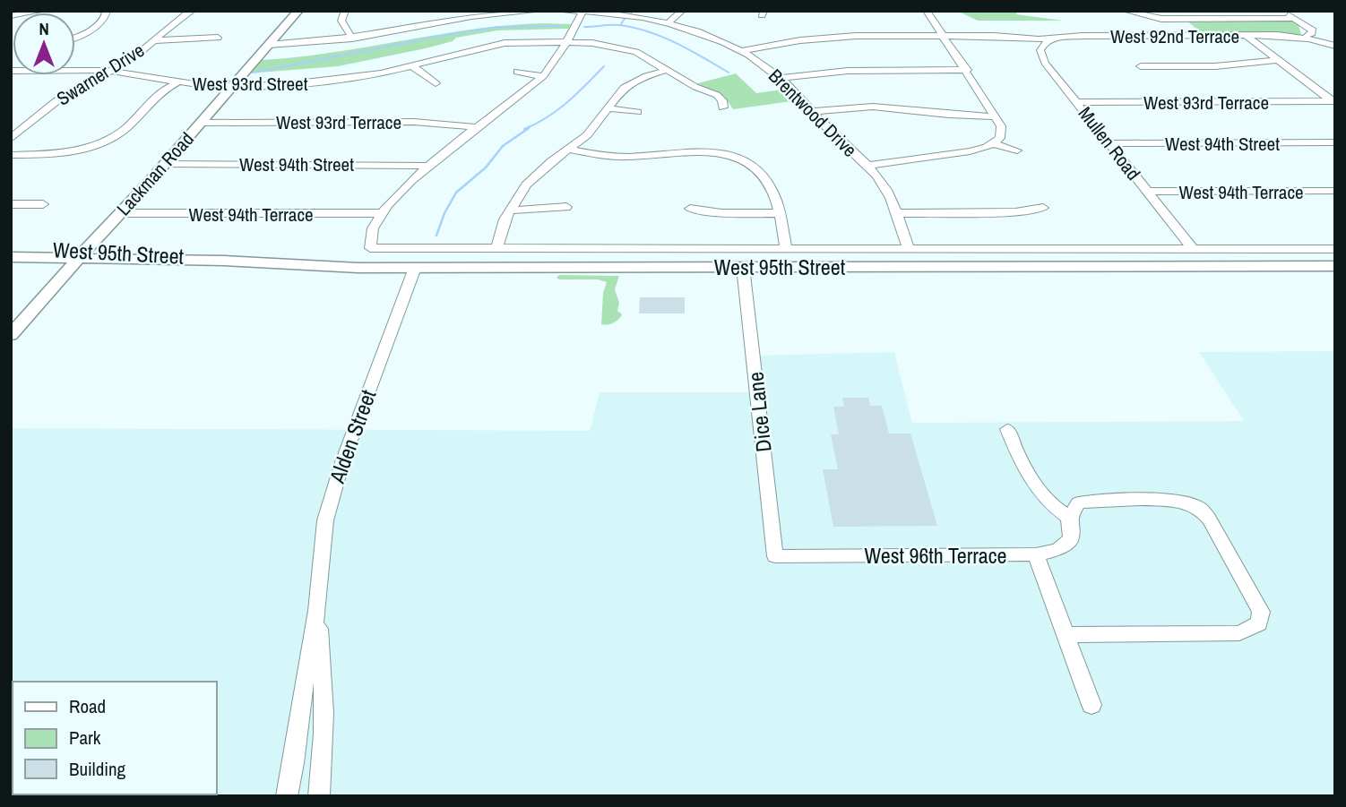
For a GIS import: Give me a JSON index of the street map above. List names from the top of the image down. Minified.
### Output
{"streets":{"main road":["Lackman Road","West 95th Street"],"street":["West 92nd Terrace","Swarner Drive","West 93rd Street","West 93rd Terrace","Brentwood Drive","Mullen Road","West 94th Street","West 94th Terrace","Dice Lane","Alden Street","West 96th Terrace"]},"crossings":[["West 92nd Terrace","Brentwood Drive"],["West 92nd Terrace","Mullen Road"],["Swarner Drive","West 93rd Street"],["West 93rd Street","Lackman Road"],["West 93rd Terrace","Mullen Road"],["West 93rd Terrace","Lackman Road"],["Brentwood Drive","West 95th Street"],["Mullen Road","West 94th Street"],["Mullen Road","West 94th Terrace"],["Mullen Road","West 95th Street"],["West 94th Street","Lackman Road"],["Lackman Road","West 94th Terrace"],["Lackman Road","West 95th Street"],["West 94th Terrace","West 95th Street"],["West 95th Street","Dice Lane"],["West 95th Street","Alden Street"],["Dice Lane","West 96th Terrace"]],"legend":["Road","Park","Building"],"north":"top"}
